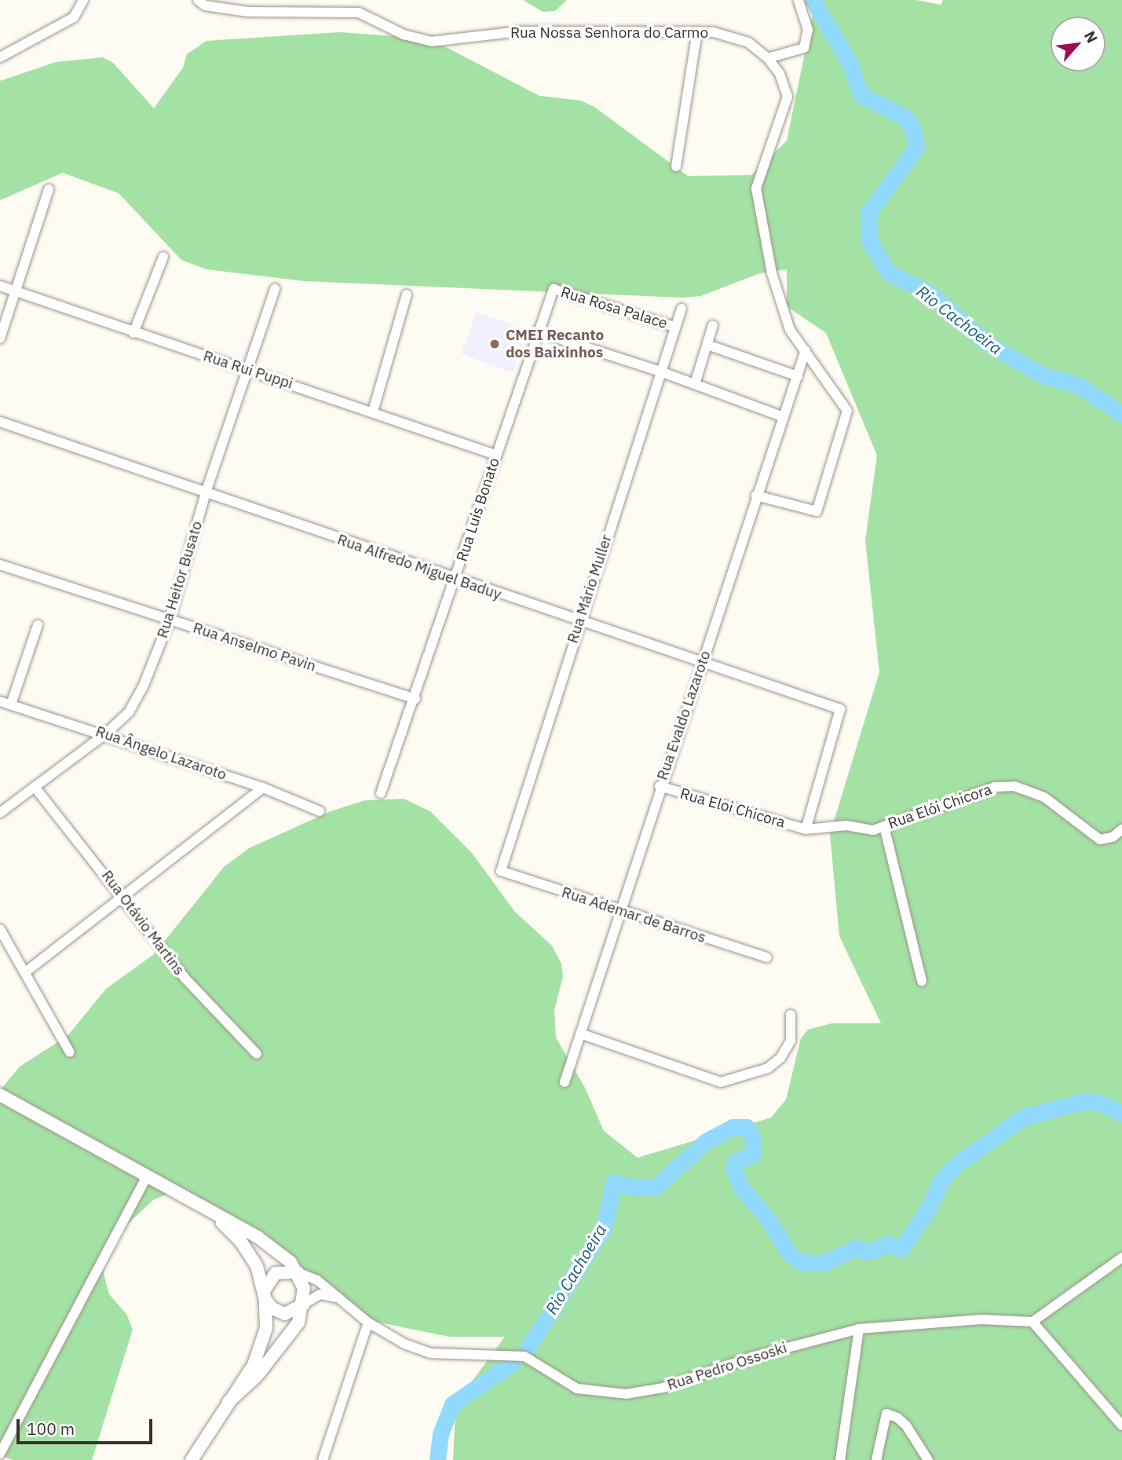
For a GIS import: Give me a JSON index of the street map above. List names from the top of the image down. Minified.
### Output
{"streets":{"street":["Rua Nossa Senhora do Carmo","Rua Rosa Palace","Rua Rui Puppi","Rua Luís Bonato","Rua Alfredo Miguel Baduy","Rua Heitor Busato","Rua Mário Muller","Rua Anselmo Pavin","Rua Evaldo Lazaroto","Rua Ângelo Lazaroto","Rua Elói Chicora","Rua Eloi Chicora","Rua Ademar de Barros","Rua Otávio Martins","Rua Pedro Ossoski"]},"crossings":[["Rua Nossa Senhora do Carmo","Rua Evaldo Lazaroto"],["Rua Rosa Palace","Rua Luís Bonato"],["Rua Rosa Palace","Rua Mário Muller"],["Rua Rui Puppi","Rua Luís Bonato"],["Rua Rui Puppi","Rua Heitor Busato"],["Rua Luís Bonato","Rua Alfredo Miguel Baduy"],["Rua Luís Bonato","Rua Anselmo Pavin"],["Rua Alfredo Miguel Baduy","Rua Heitor Busato"],["Rua Alfredo Miguel Baduy","Rua Mário Muller"],["Rua Alfredo Miguel Baduy","Rua Evaldo Lazaroto"],["Rua Alfredo Miguel Baduy","Rua Elói Chicora"],["Rua Alfredo Miguel Baduy","Rua Eloi Chicora"],["Rua Heitor Busato","Rua Anselmo Pavin"],["Rua Heitor Busato","Rua Ângelo Lazaroto"],["Rua Heitor Busato","Rua Otávio Martins"],["Rua Mário Muller","Rua Ademar de Barros"],["Rua Evaldo Lazaroto","Rua Eloi Chicora"],["Rua Evaldo Lazaroto","Rua Ademar de Barros"],["Rua Elói Chicora","Rua Eloi Chicora"]],"water":["Rio Cachoeira"],"places":["CMEI Recanto dos Baixinhos"],"scale_bar":"100 m","north":"top right"}
